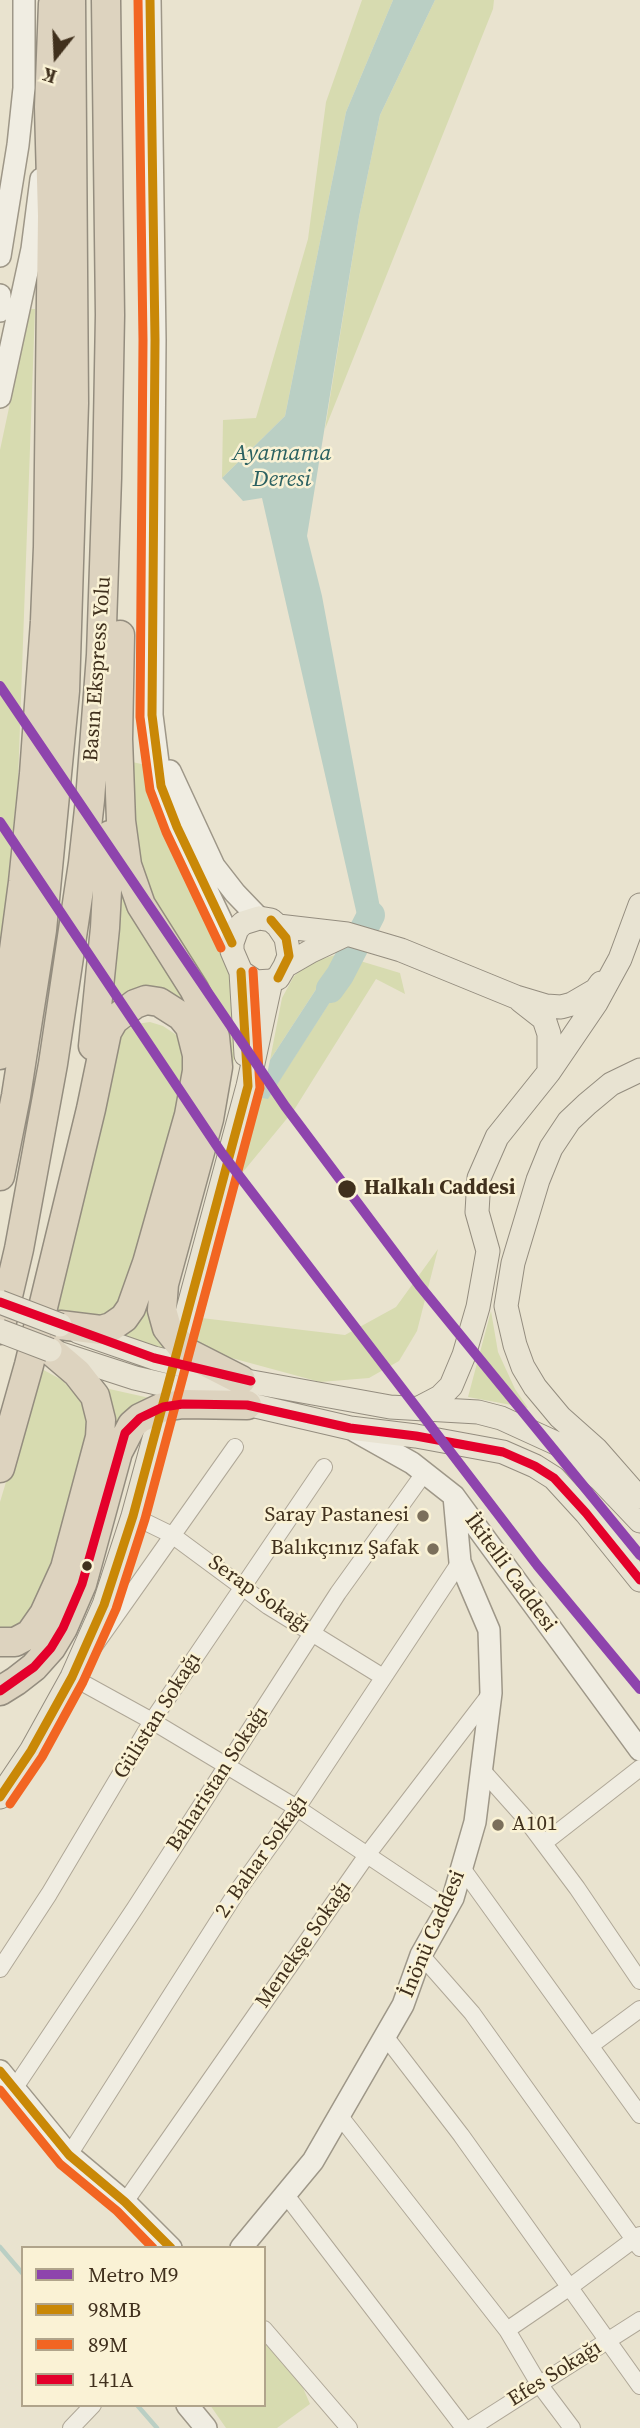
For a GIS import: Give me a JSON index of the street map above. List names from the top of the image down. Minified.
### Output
{"streets":{"highway":["Basın Ekspress Yolu"],"main road":["İkitelli Caddesi","İnönü Caddesi"],"street":["Serap Sokağı","Gülistan Sokağı","Baharistan Sokağı","2. Bahar Sokağı","Menekşe Sokağı","Efes Sokağı"]},"crossings":[["İkitelli Caddesi","Baharistan Sokağı"],["İkitelli Caddesi","İnönü Caddesi"],["Serap Sokağı","Gülistan Sokağı"],["Serap Sokağı","Baharistan Sokağı"],["Serap Sokağı","2. Bahar Sokağı"],["2. Bahar Sokağı","İnönü Caddesi"],["İnönü Caddesi","Menekşe Sokağı"]],"water":["Ayamama Deresi"],"places":["Halkalı Caddesi","Saray Pastanesi","Balıkçınız Şafak","A101"],"lines":["transit line 98MB","transit line 89M","metro line M9","transit line 141A"],"legend":["Metro M9","98MB","89M","141A"],"north":"bottom"}
